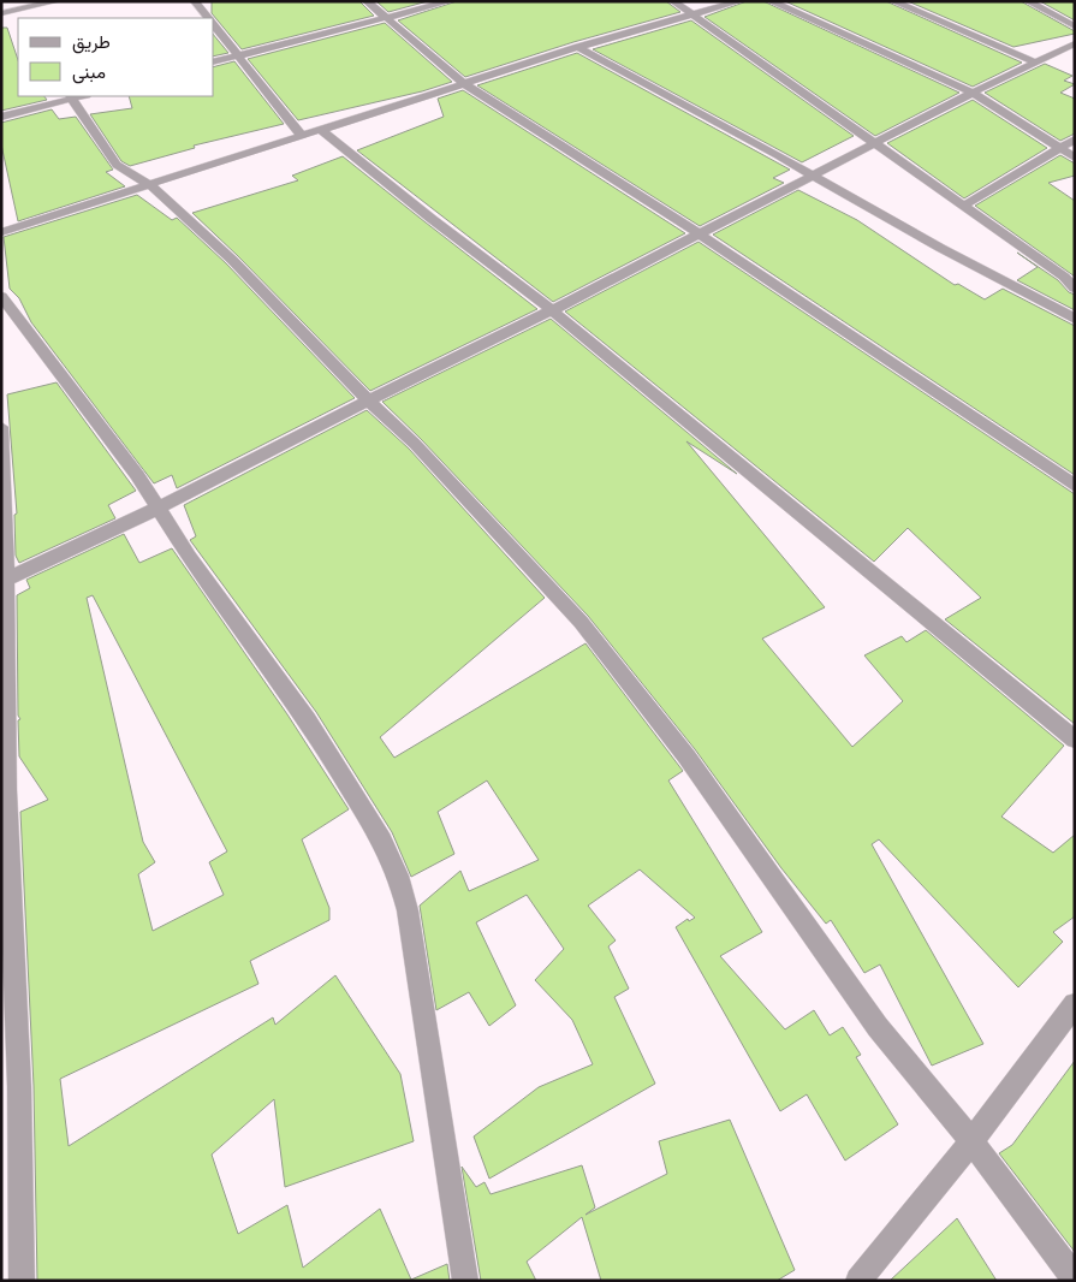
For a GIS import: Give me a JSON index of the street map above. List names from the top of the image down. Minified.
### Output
{"legend":["طريق","مبنى"]}
